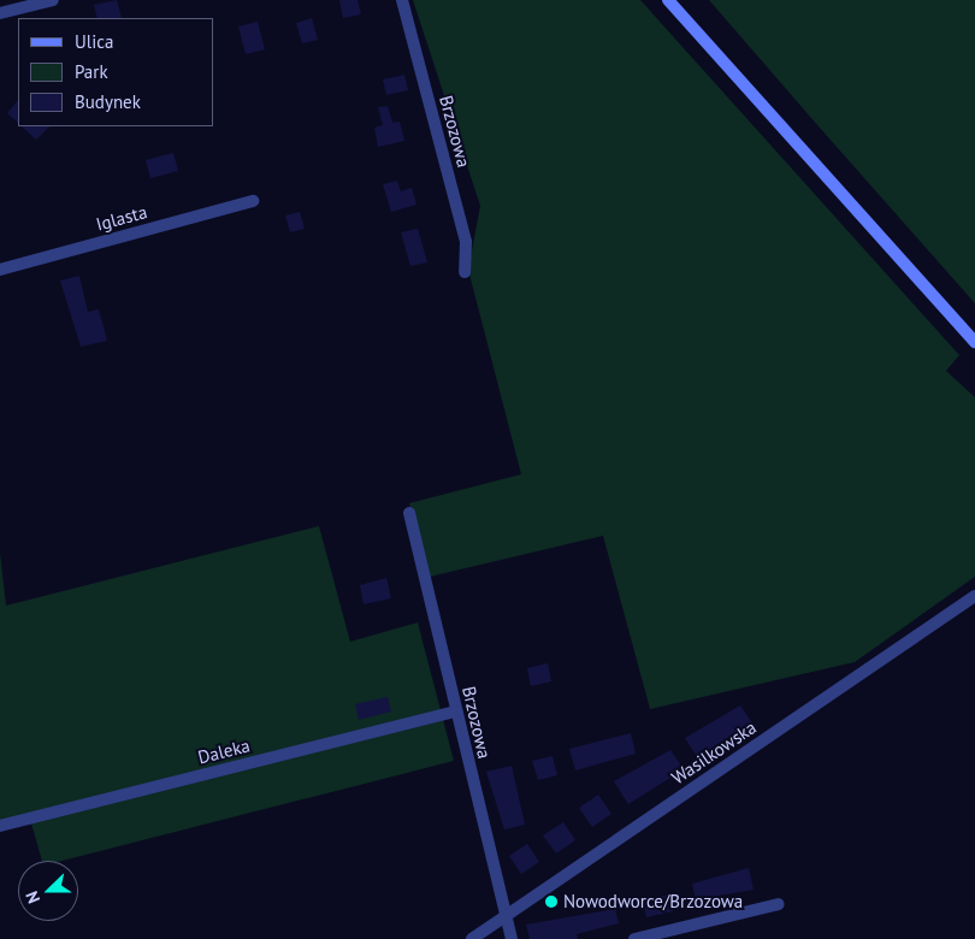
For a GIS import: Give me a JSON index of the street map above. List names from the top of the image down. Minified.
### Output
{"streets":{"street":["Brzozowa","Iglasta","Daleka","Wasilkowska"]},"crossings":[["Brzozowa","Daleka"],["Brzozowa","Wasilkowska"]],"places":["Nowodworce/Brzozowa"],"legend":["Ulica","Park","Budynek"],"north":"left"}
